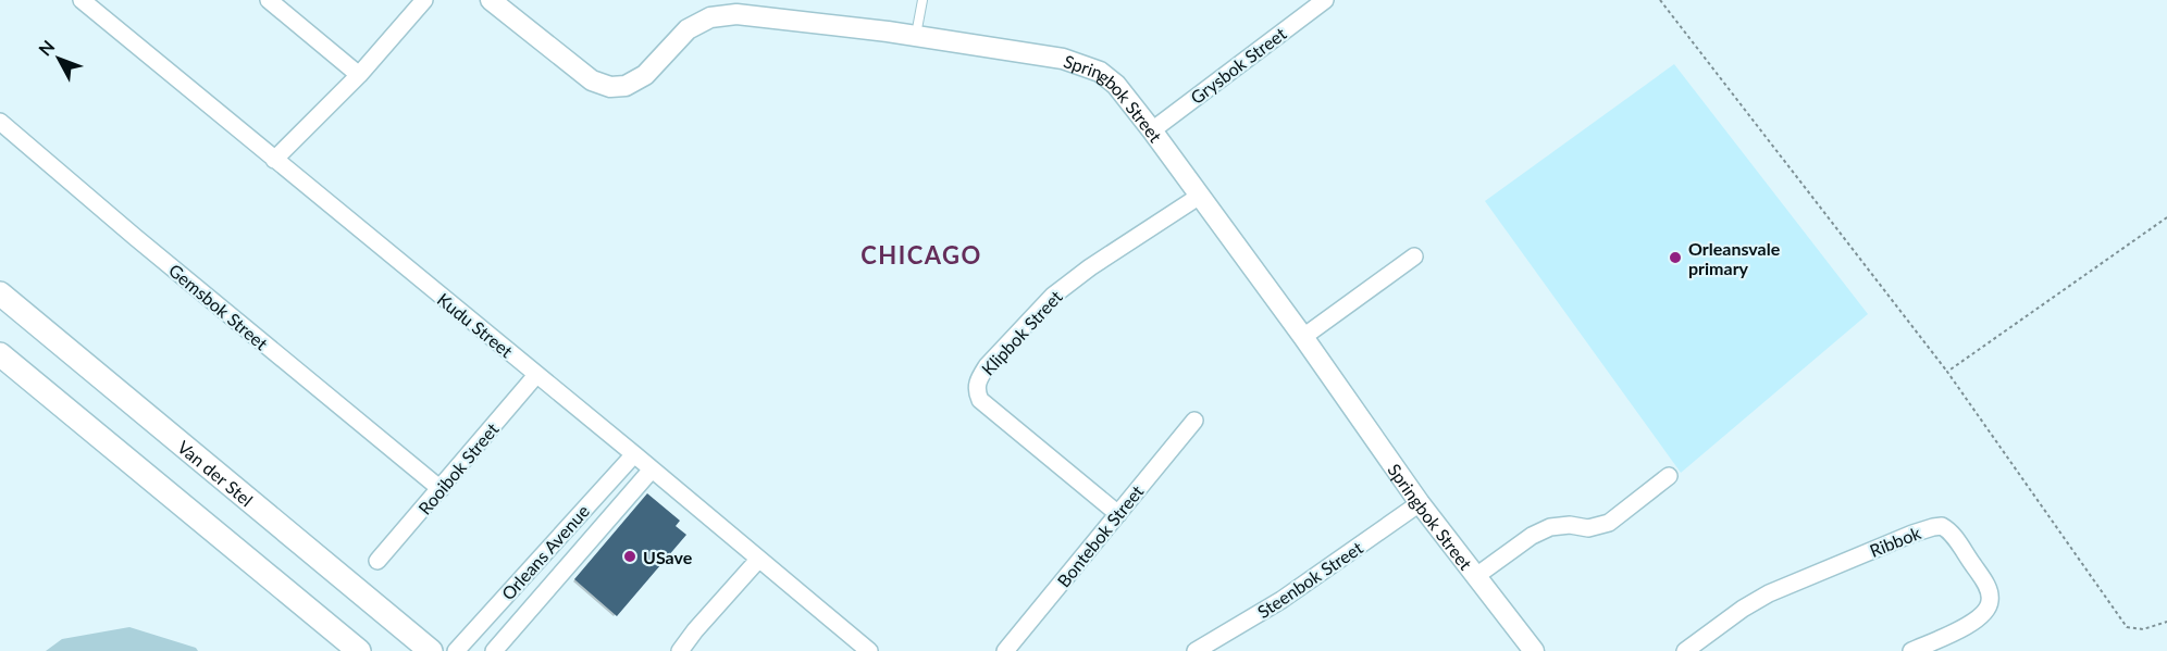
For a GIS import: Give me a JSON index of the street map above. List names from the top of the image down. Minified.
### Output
{"streets":{"main road":["Van der Stel"],"street":["Grysbok Street","Springbok Street","Gemsbok Street","Kudu Street","Klipbok Street","Rooibok Street","Bontebok Street","Ribbok","Orleans Avenue","Steenbok Street"]},"crossings":[["Grysbok Street","Springbok Street"],["Springbok Street","Klipbok Street"],["Springbok Street","Steenbok Street"],["Gemsbok Street","Rooibok Street"],["Kudu Street","Rooibok Street"],["Kudu Street","Orleans Avenue"],["Klipbok Street","Bontebok Street"]],"districts":["CHICAGO"],"places":["Orleansvale primary","USave"],"north":"top left"}
